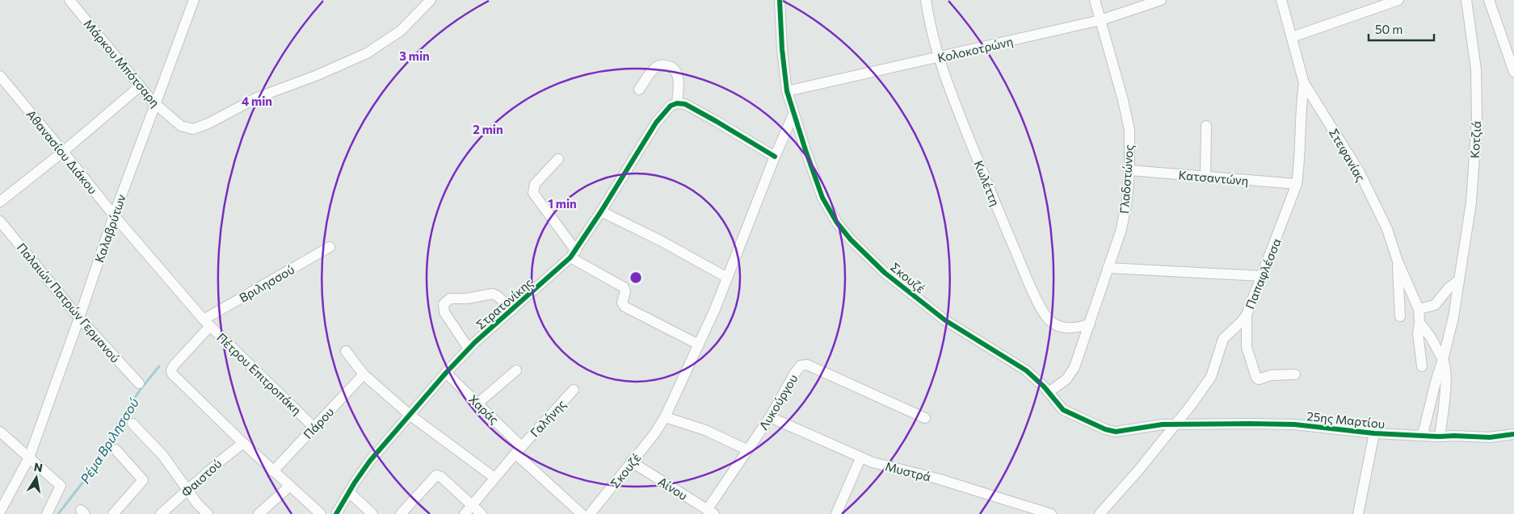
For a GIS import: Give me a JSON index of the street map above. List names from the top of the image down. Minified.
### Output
{"streets":{"street":["Κολοκοτρώνη","Μάρκου Μπότσαρη","Κοτζιά","Αθανασίου Διάκου","Στεφανίας","Κατσαντώνη","Γλαδστώνος","Κωλέττη","Καλαβρύτων","Παπαφλέσσα","Σκουζέ","Βριλησσού","Παλαιών Πατρών Γερμανού","Στρατονίκης","Πέτρου Επιτροπάκη","Λυκούργου","Χαράς","Γαλήνης","25ης Μαρτίου","Πάρου","Μυστρά","Φαιστού","Αίνου"]},"crossings":[["Κολοκοτρώνη","Γλαδστώνος"],["Κολοκοτρώνη","Κωλέττη"],["Κολοκοτρώνη","Σκουζέ"],["Μάρκου Μπότσαρη","Καλαβρύτων"],["Κοτζιά","25ης Μαρτίου"],["Αθανασίου Διάκου","Καλαβρύτων"],["Αθανασίου Διάκου","Βριλησσού"],["Αθανασίου Διάκου","Πέτρου Επιτροπάκη"],["Στεφανίας","Παπαφλέσσα"],["Κατσαντώνη","Γλαδστώνος"],["Κατσαντώνη","Παπαφλέσσα"],["Γλαδστώνος","Κωλέττη"],["Γλαδστώνος","Σκουζέ"],["Καλαβρύτων","Παλαιών Πατρών Γερμανού"],["Παπαφλέσσα","Σκουζέ"],["Παπαφλέσσα","25ης Μαρτίου"],["Σκουζέ","25ης Μαρτίου"],["Σκουζέ","Αίνου"],["Βριλησσού","Πέτρου Επιτροπάκη"],["Βριλησσού","Φαιστού"],["Στρατονίκης","Χαράς"],["Πέτρου Επιτροπάκη","Πάρου"],["Λυκούργου","Μυστρά"],["Λυκούργου","Αίνου"],["Χαράς","Γαλήνης"]],"water":["Ρέμα Βριλησσού"],"scale_bar":"50 m","north":"top","rings":["3 min","4 min","2 min","1 min"]}
